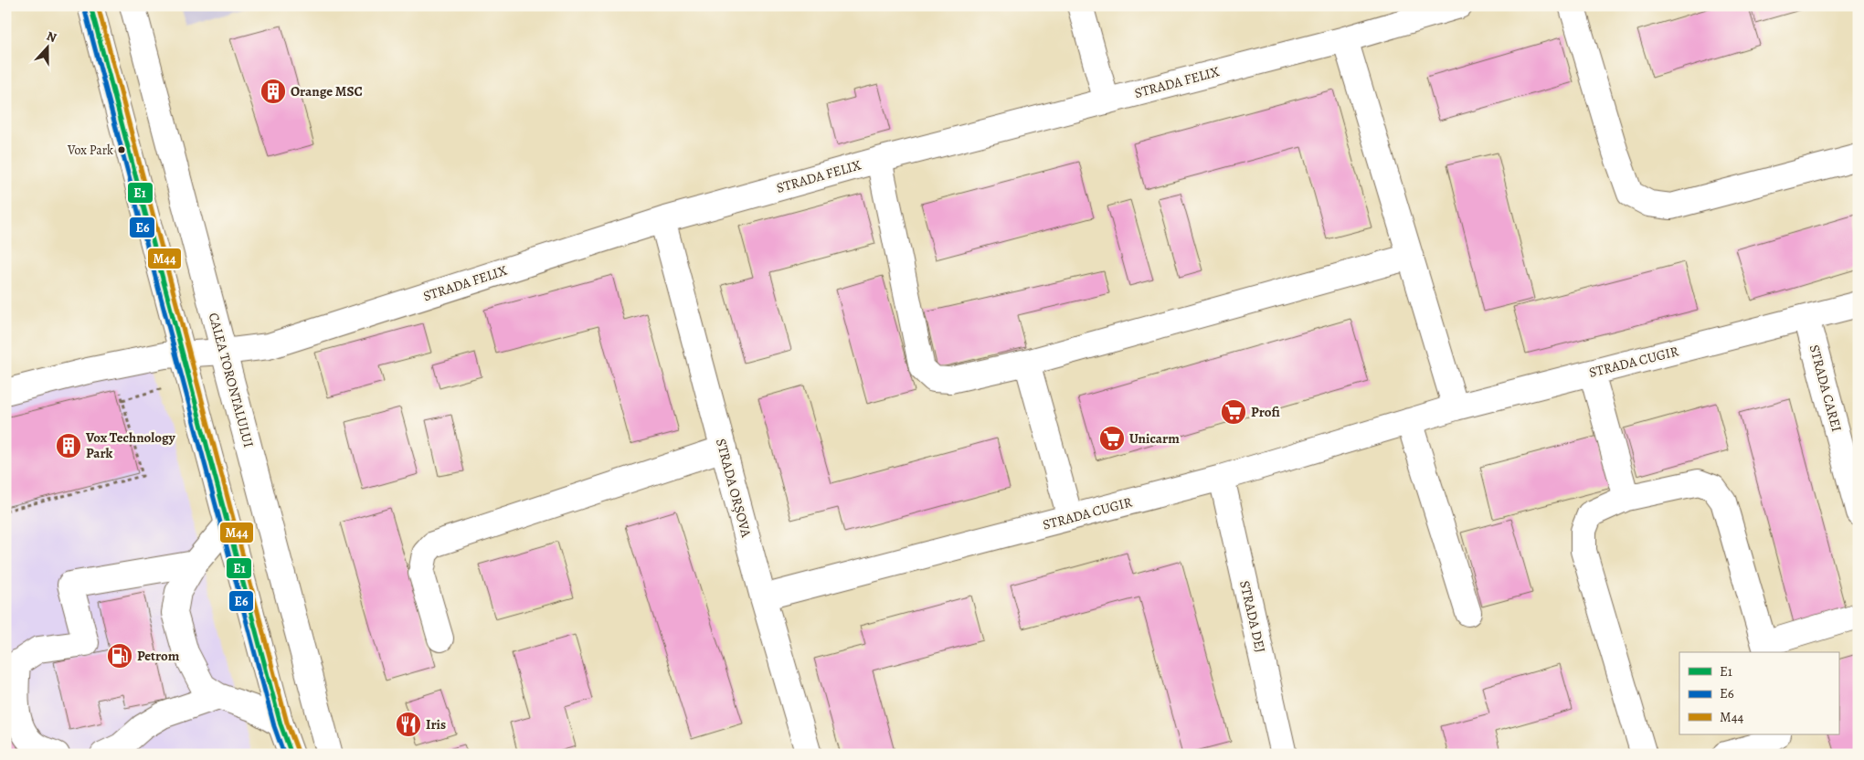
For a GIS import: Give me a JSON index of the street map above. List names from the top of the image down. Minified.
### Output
{"streets":{"street":["STRADA FELIX","STRADA CUGIR","CALEA TORONTALULUI","STRADA CAREI","STRADA ORȘOVA","STRADA DEJ"]},"crossings":[["STRADA FELIX","CALEA TORONTALULUI"],["STRADA FELIX","STRADA ORȘOVA"],["STRADA CUGIR","STRADA CAREI"],["STRADA CUGIR","STRADA ORȘOVA"],["STRADA CUGIR","STRADA DEJ"]],"places":{"building":["Orange MSC","Vox Technology Park"],"other":["Vox Park"],"supermarket":["Profi","Unicarm"],"fuel station":["Petrom"],"restaurant":["Iris"]},"lines":["transit line E1","transit line M44","transit line E6"],"legend":["E1","E6","M44"],"north":"top"}
